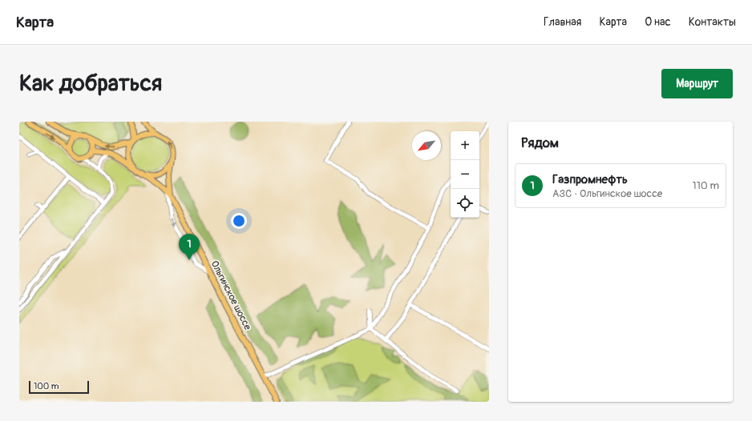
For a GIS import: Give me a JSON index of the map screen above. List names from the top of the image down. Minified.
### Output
{"streets":{"main road":["Ольгинское шоссе"]},"scale_bar":"100 m","north":"bottom left","page":{"header":"Карта","nav":["Главная","Карта","О нас","Контакты"],"buttons":"Маршрут","title":"Как добраться","heading":"Рядом","map_buttons":["+","−"],"list":[{"mark":"1","name":"Газпромнефть","note":"АЗС · Ольгинское шоссе","value":"110 m"}],"pins":"1","scale":"100 m"}}
